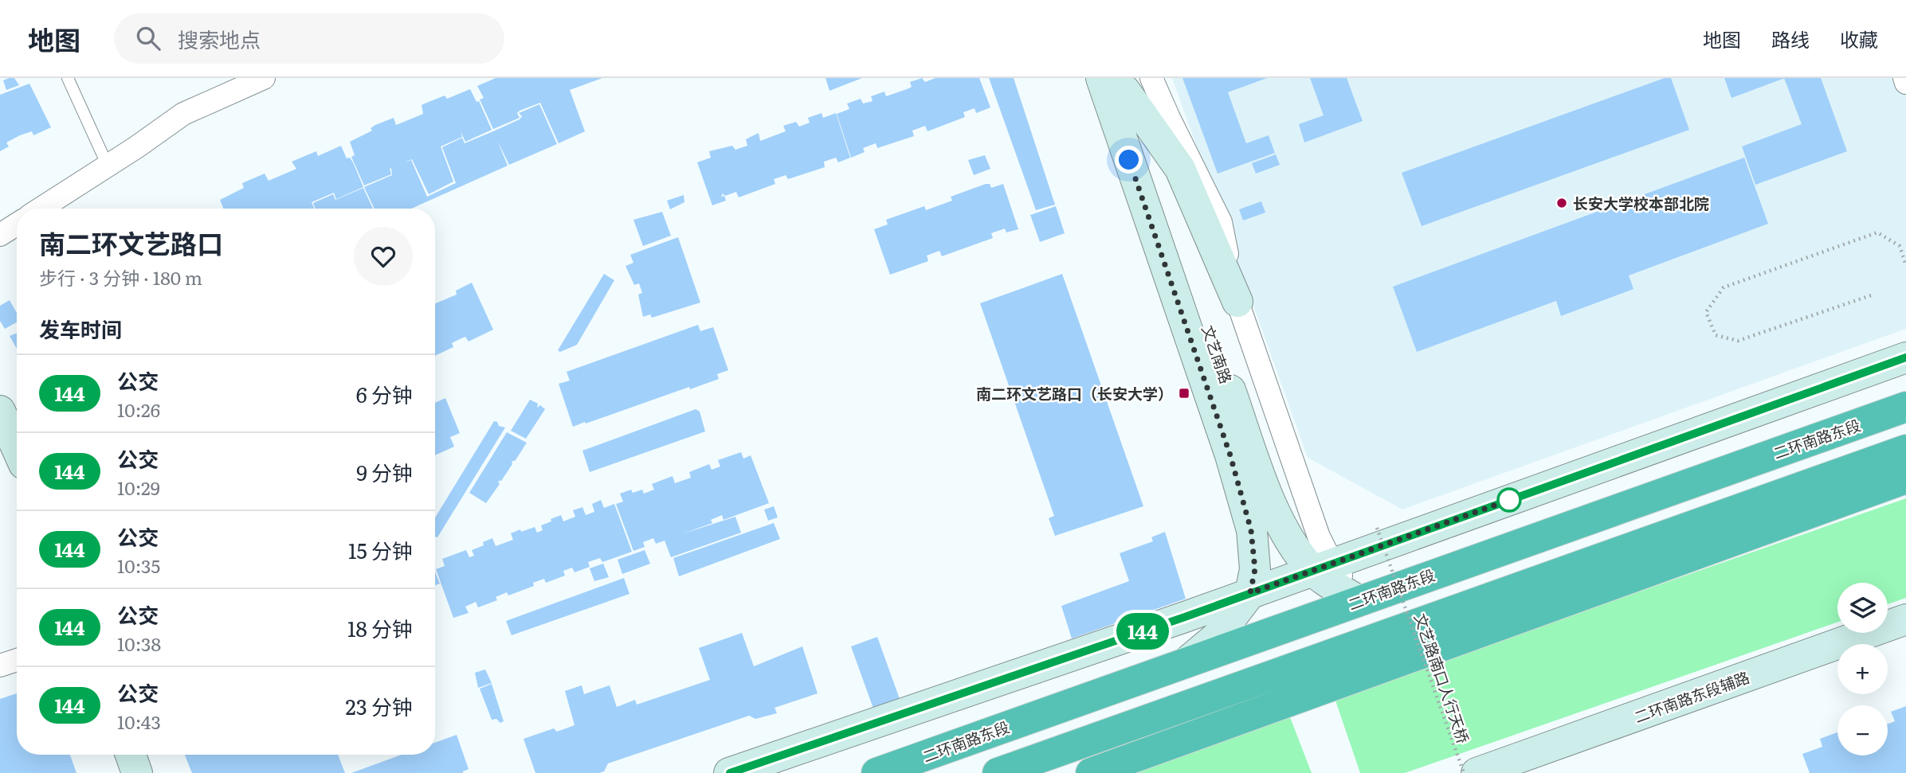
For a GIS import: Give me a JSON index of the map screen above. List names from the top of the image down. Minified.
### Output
{"streets":{"highway":["二环南路东段"],"main road":["文艺南路","二环南路东段辅路"],"path":["文艺路南口人行天桥"]},"crossings":[["文艺南路","二环南路东段"]],"places":{"other":["长安大学校本部北院"],"transit":["南二环文艺路口（长安大学）"]},"lines":["bus line 144"],"page":{"header":"地图","search":"搜索地点","nav":["地图","路线","收藏"],"on_map":"144","heading":[["南二环文艺路口","步行 · 3 分钟 · 180 m"],"发车时间"],"list":[{"mark":"144","name":"公交","note":"10:26","value":"6 分钟"},{"mark":"144","name":"公交","note":"10:29","value":"9 分钟"},{"mark":"144","name":"公交","note":"10:35","value":"15 分钟"},{"mark":"144","name":"公交","note":"10:38","value":"18 分钟"},{"mark":"144","name":"公交","note":"10:43","value":"23 分钟"}],"map_buttons":["+","−"]}}
